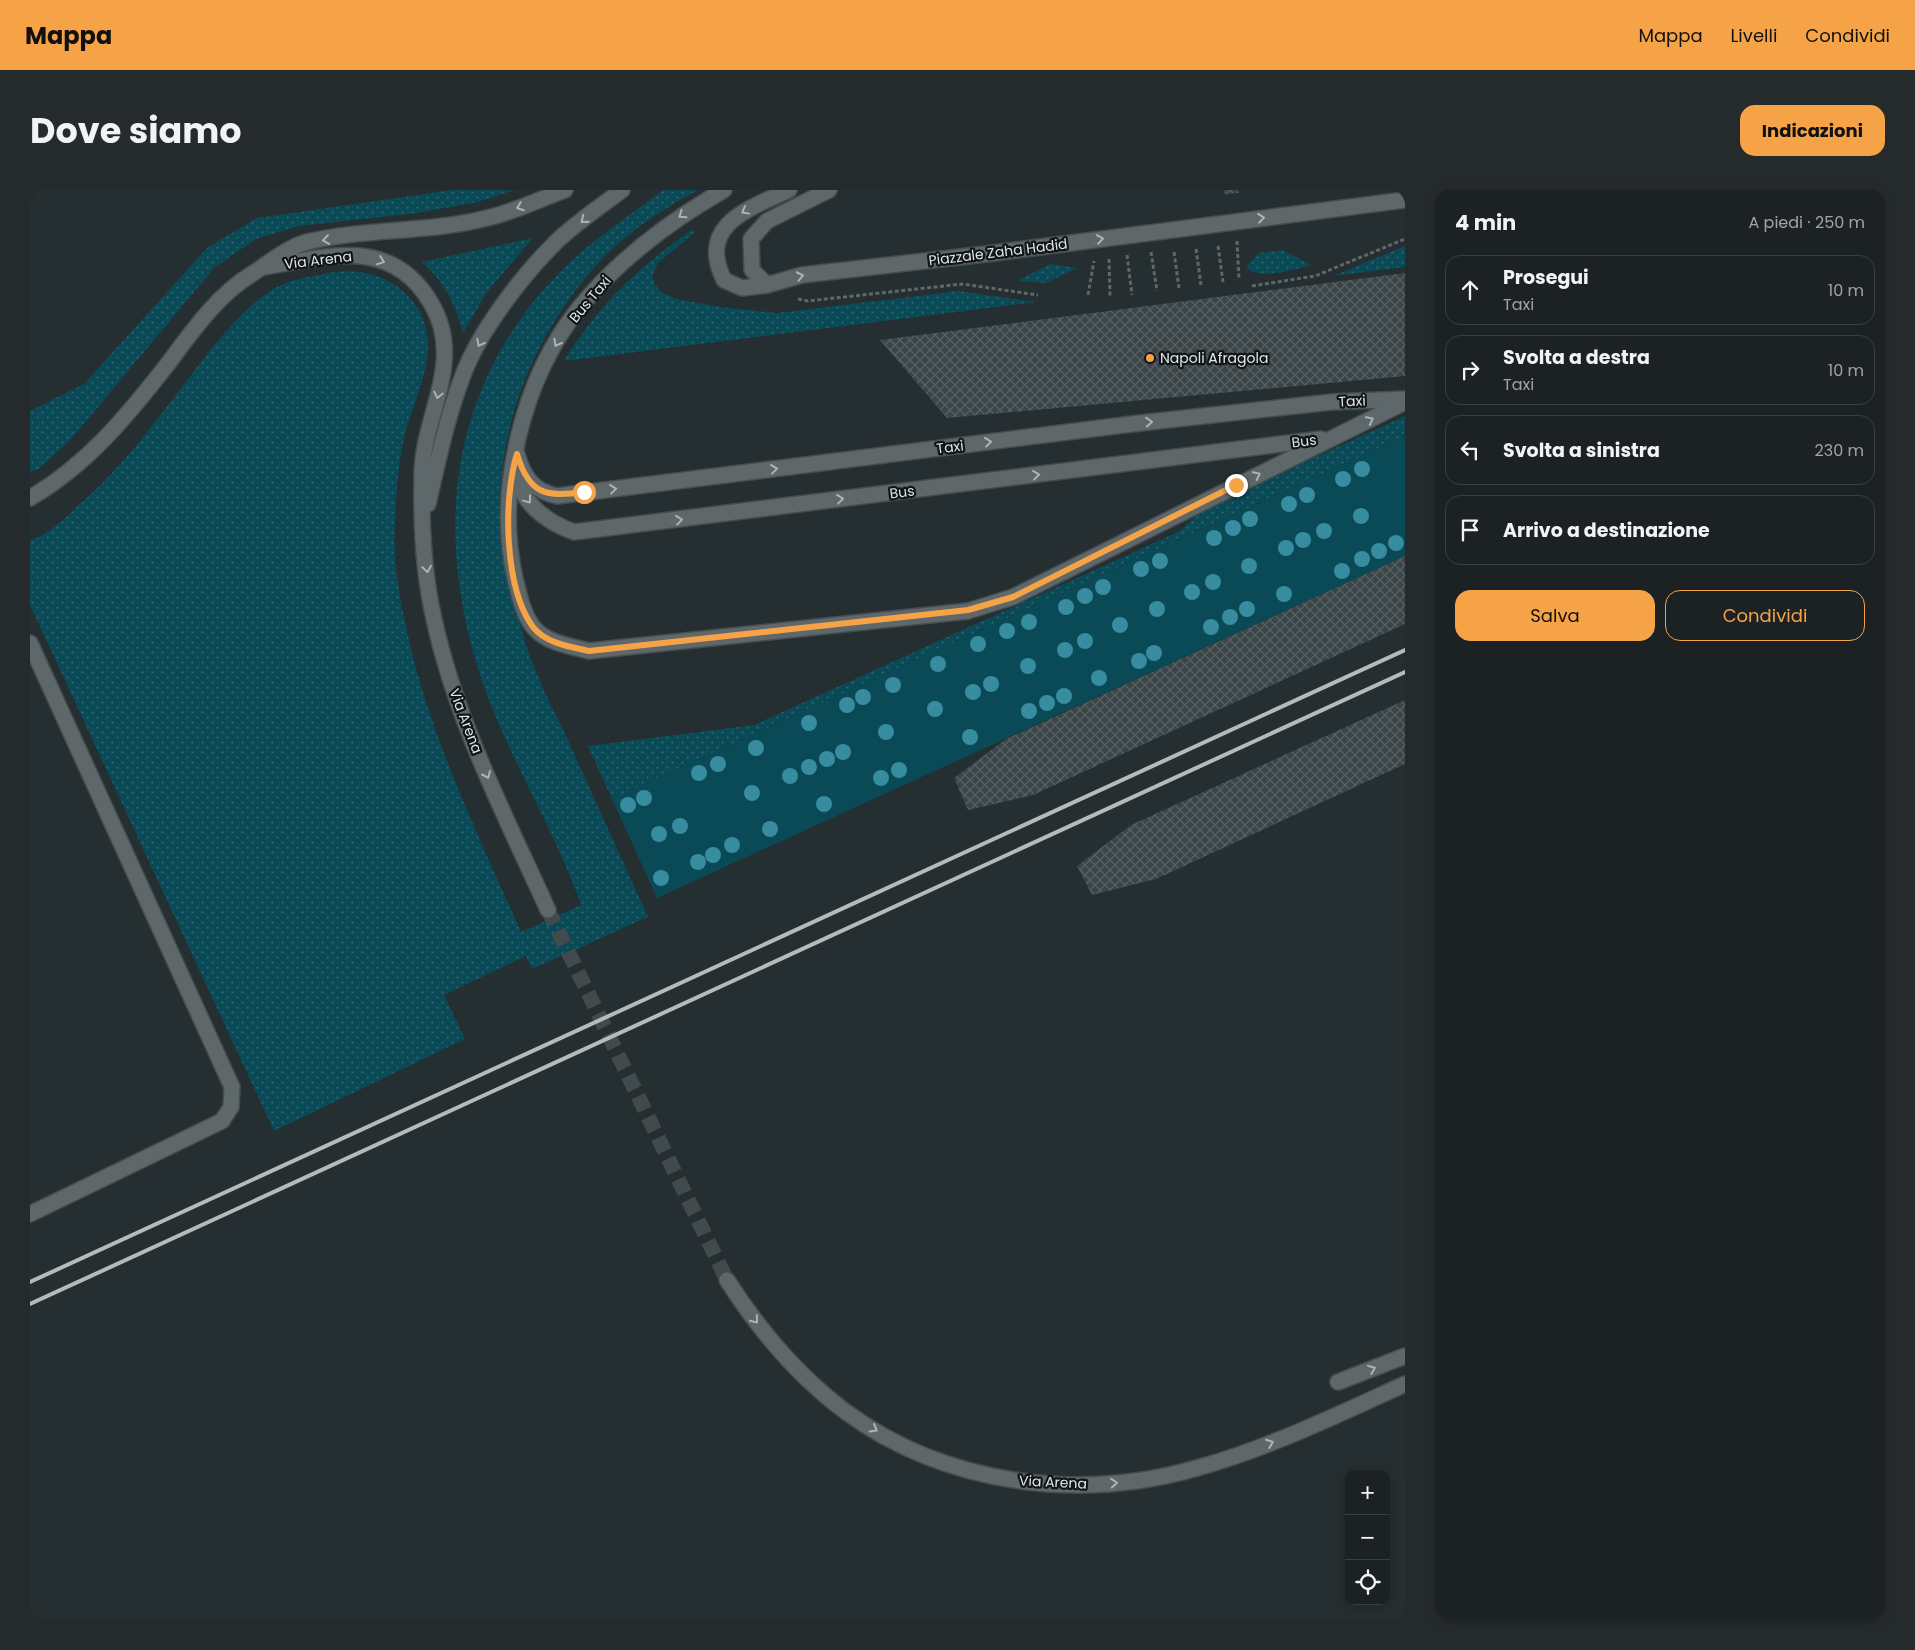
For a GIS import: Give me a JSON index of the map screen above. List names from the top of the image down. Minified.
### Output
{"streets":{"street":["Piazzale Zaha Hadid","Via Arena","Bus Taxi","Taxi","Bus"]},"crossings":[["Bus Taxi","Taxi"],["Bus Taxi","Bus"],["Taxi","Bus"]],"one_way":["Bus Taxi","Taxi","Bus"],"places":["Napoli Afragola"],"page":{"header":"Mappa","nav":["Mappa","Livelli","Condividi"],"title":"Dove siamo","buttons":["Indicazioni",["Salva","Condividi"]],"heading":["4 min","A piedi · 250 m"],"list":[["Prosegui","Taxi","10 m"],["Svolta a destra","Taxi","10 m"],["Svolta a sinistra","230 m"],"Arrivo a destinazione"],"map_buttons":["+","−"]}}
